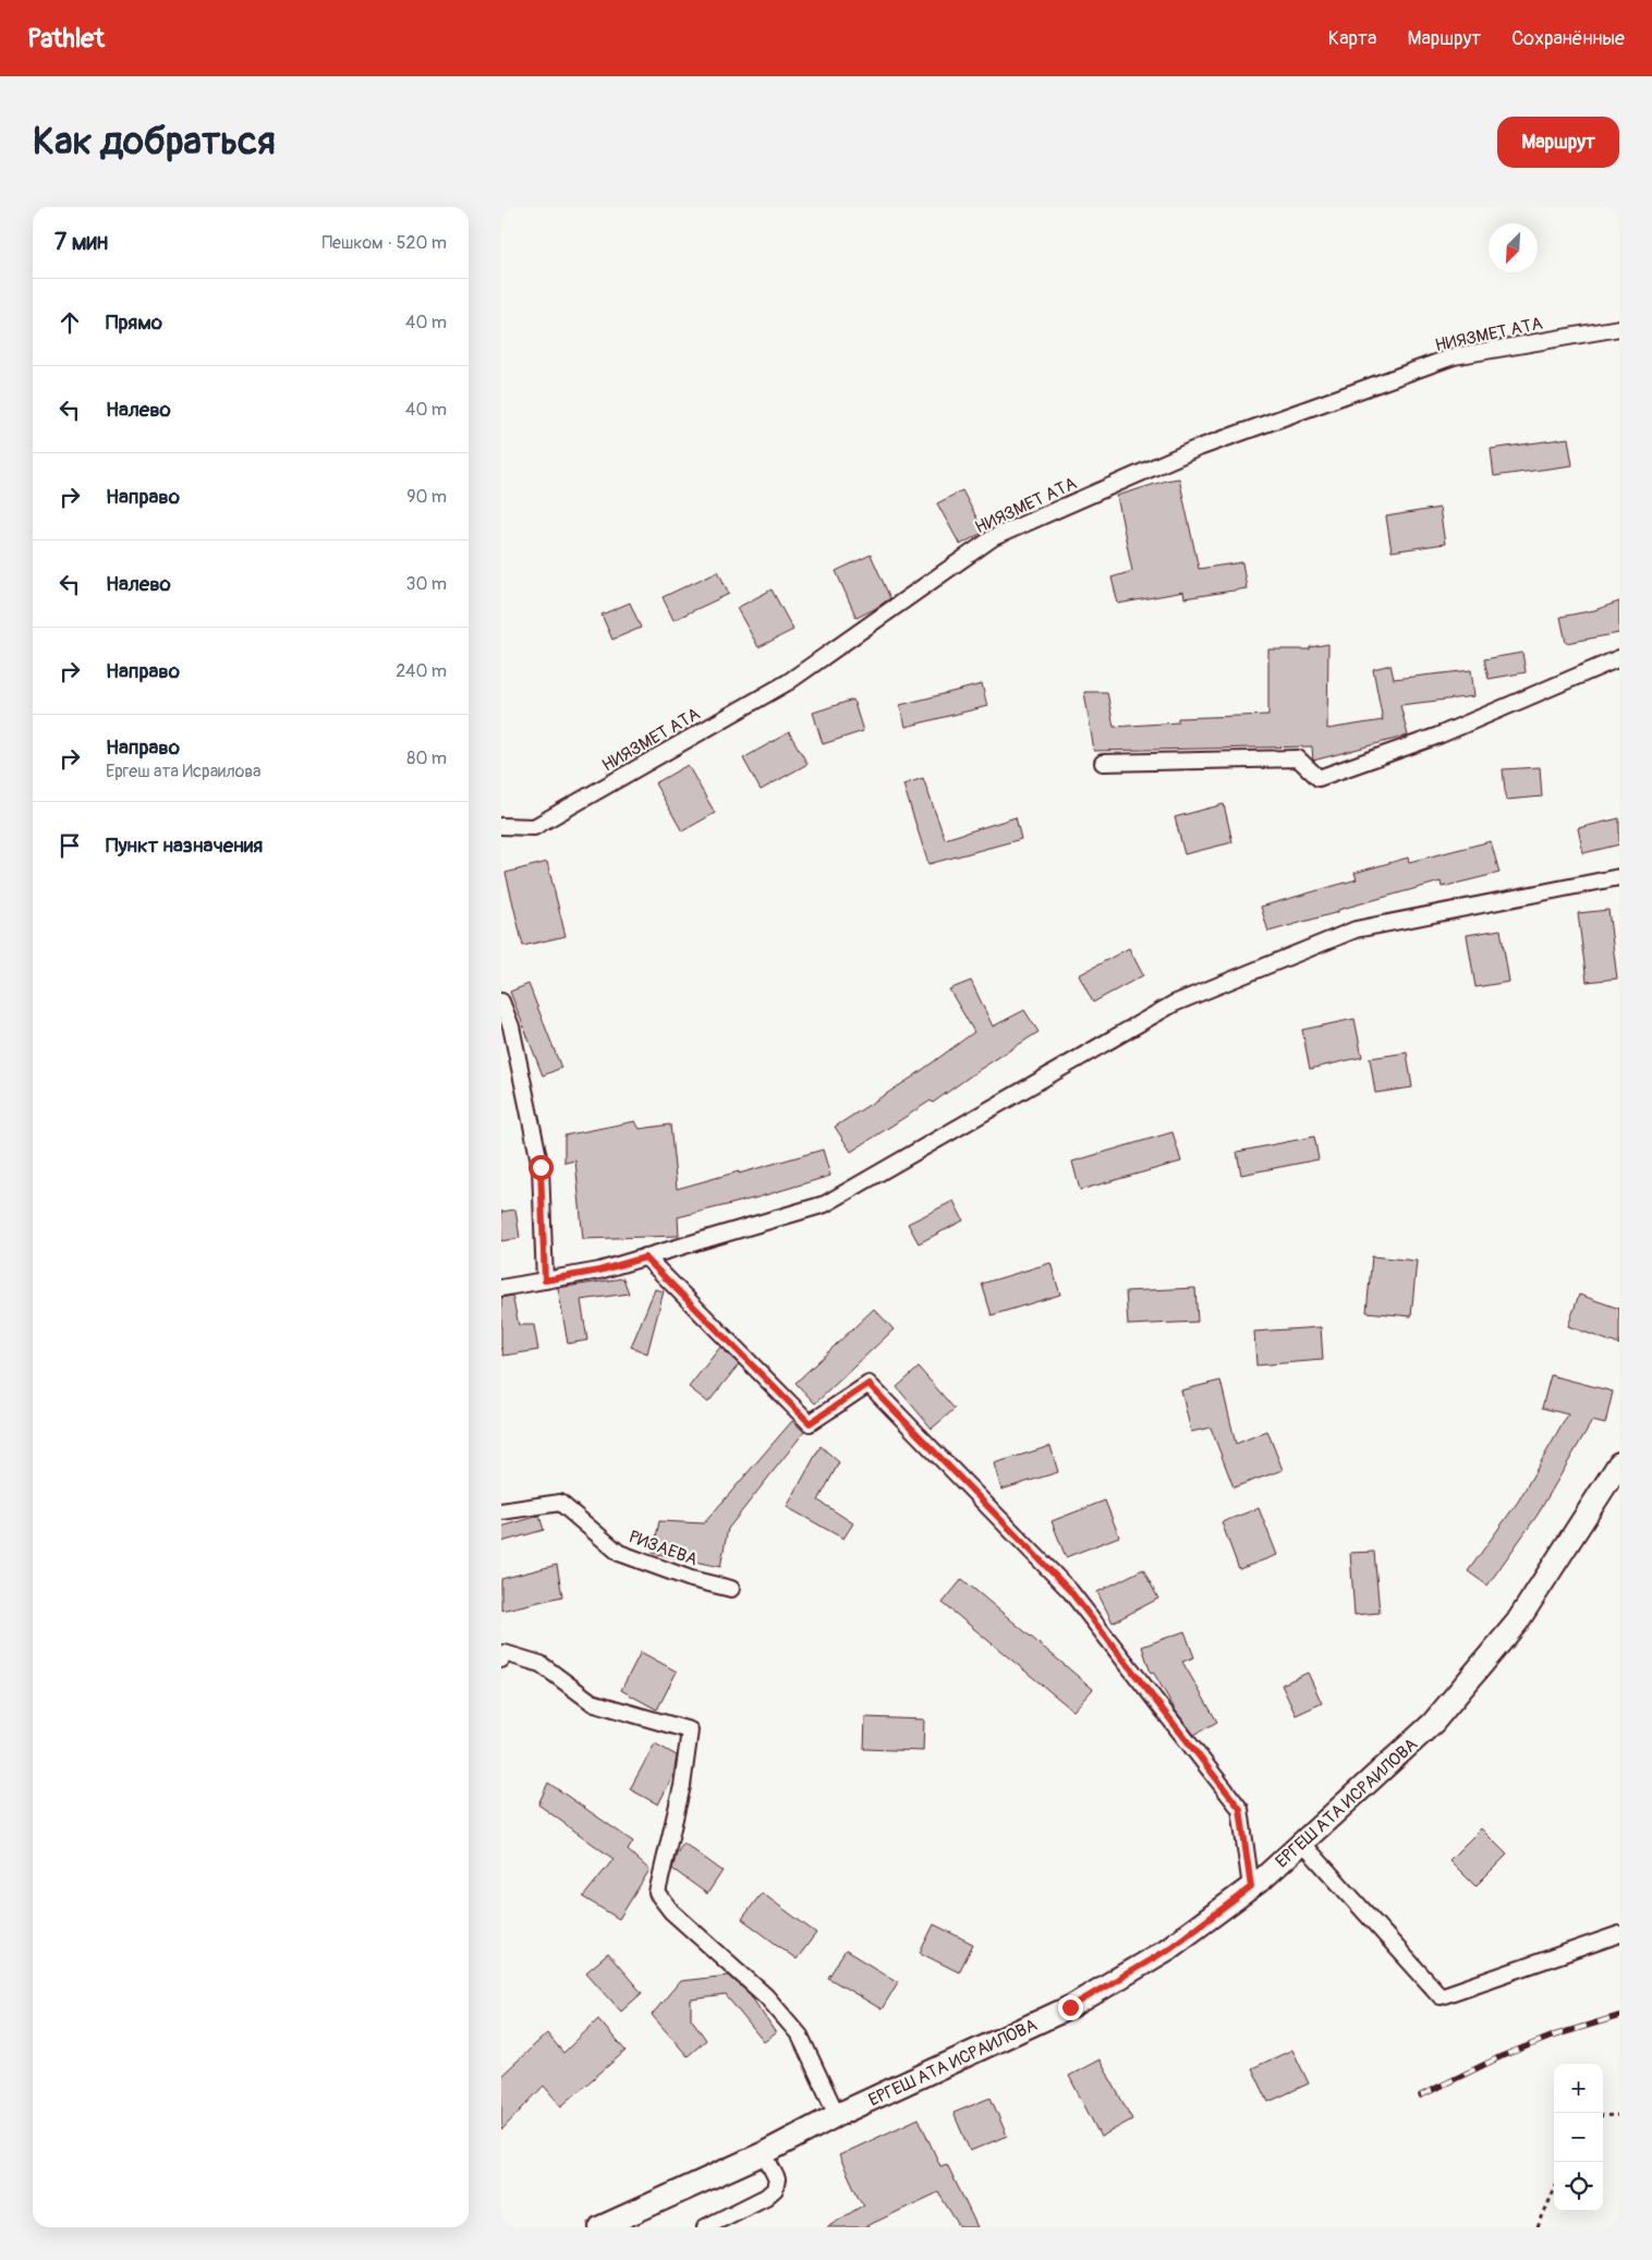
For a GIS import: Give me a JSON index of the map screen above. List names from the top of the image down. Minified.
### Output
{"streets":{"main road":["ЕРГЕШ АТА ИСРАИЛОВА"],"street":["НИЯЗМЕТ АТА","РИЗАЕВА"]},"north":"bottom left","page":{"header":"Pathlet","nav":["Карта","Маршрут","Сохранённые"],"buttons":"Маршрут","title":"Как добраться","heading":["7 мин","Пешком · 520 m"],"list":[["Прямо","40 m"],["Налево","40 m"],["Направо","90 m"],["Налево","30 m"],["Направо","240 m"],["Направо","Ергеш ата Исраилова","80 m"],"Пункт назначения"],"map_buttons":["+","−"]}}
